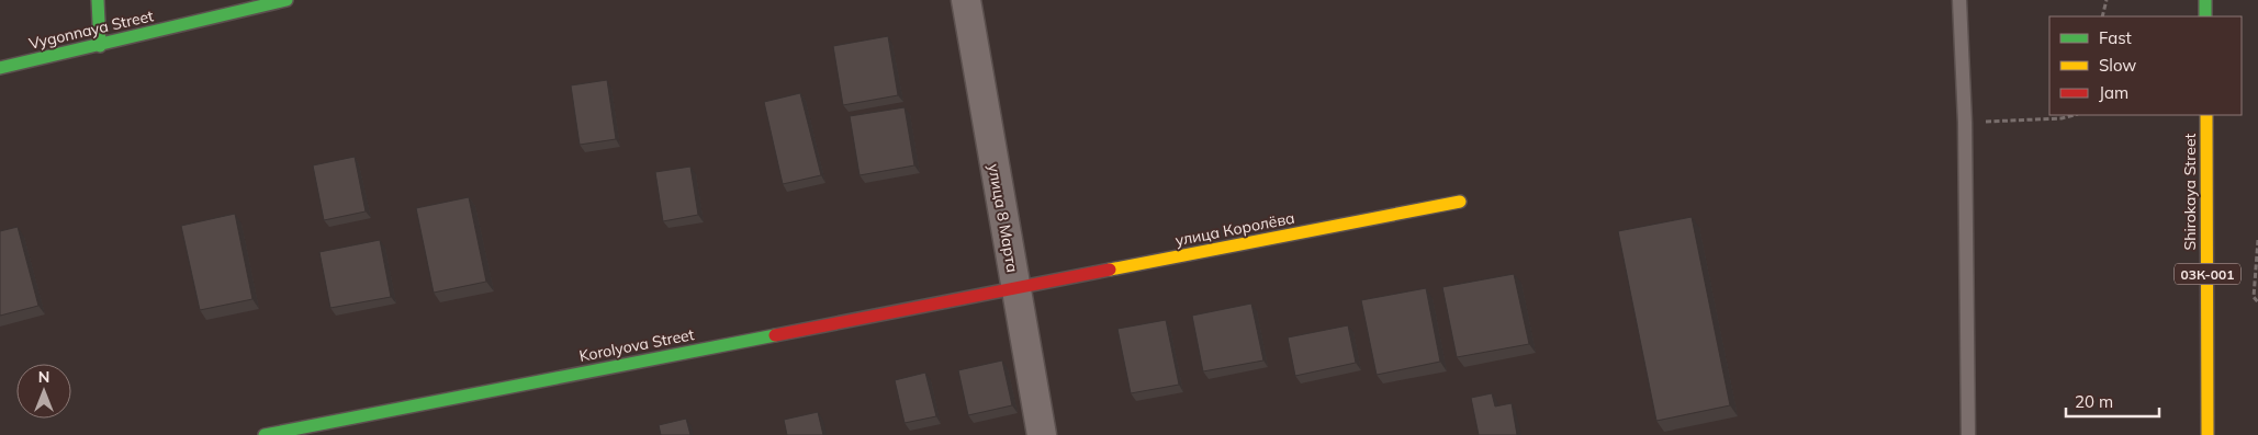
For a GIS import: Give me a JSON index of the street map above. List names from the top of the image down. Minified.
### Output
{"streets":{"street":["Vygonnaya Street","Shirokaya Street","улица 8 Марта","улица Королёва","03К-001","Korolyova Street"]},"crossings":[["улица 8 Марта","улица Королёва"],["улица 8 Марта","Korolyova Street"],["улица Королёва","Korolyova Street"]],"legend":["Fast","Slow","Jam"],"scale_bar":"20 m","north":"top"}
